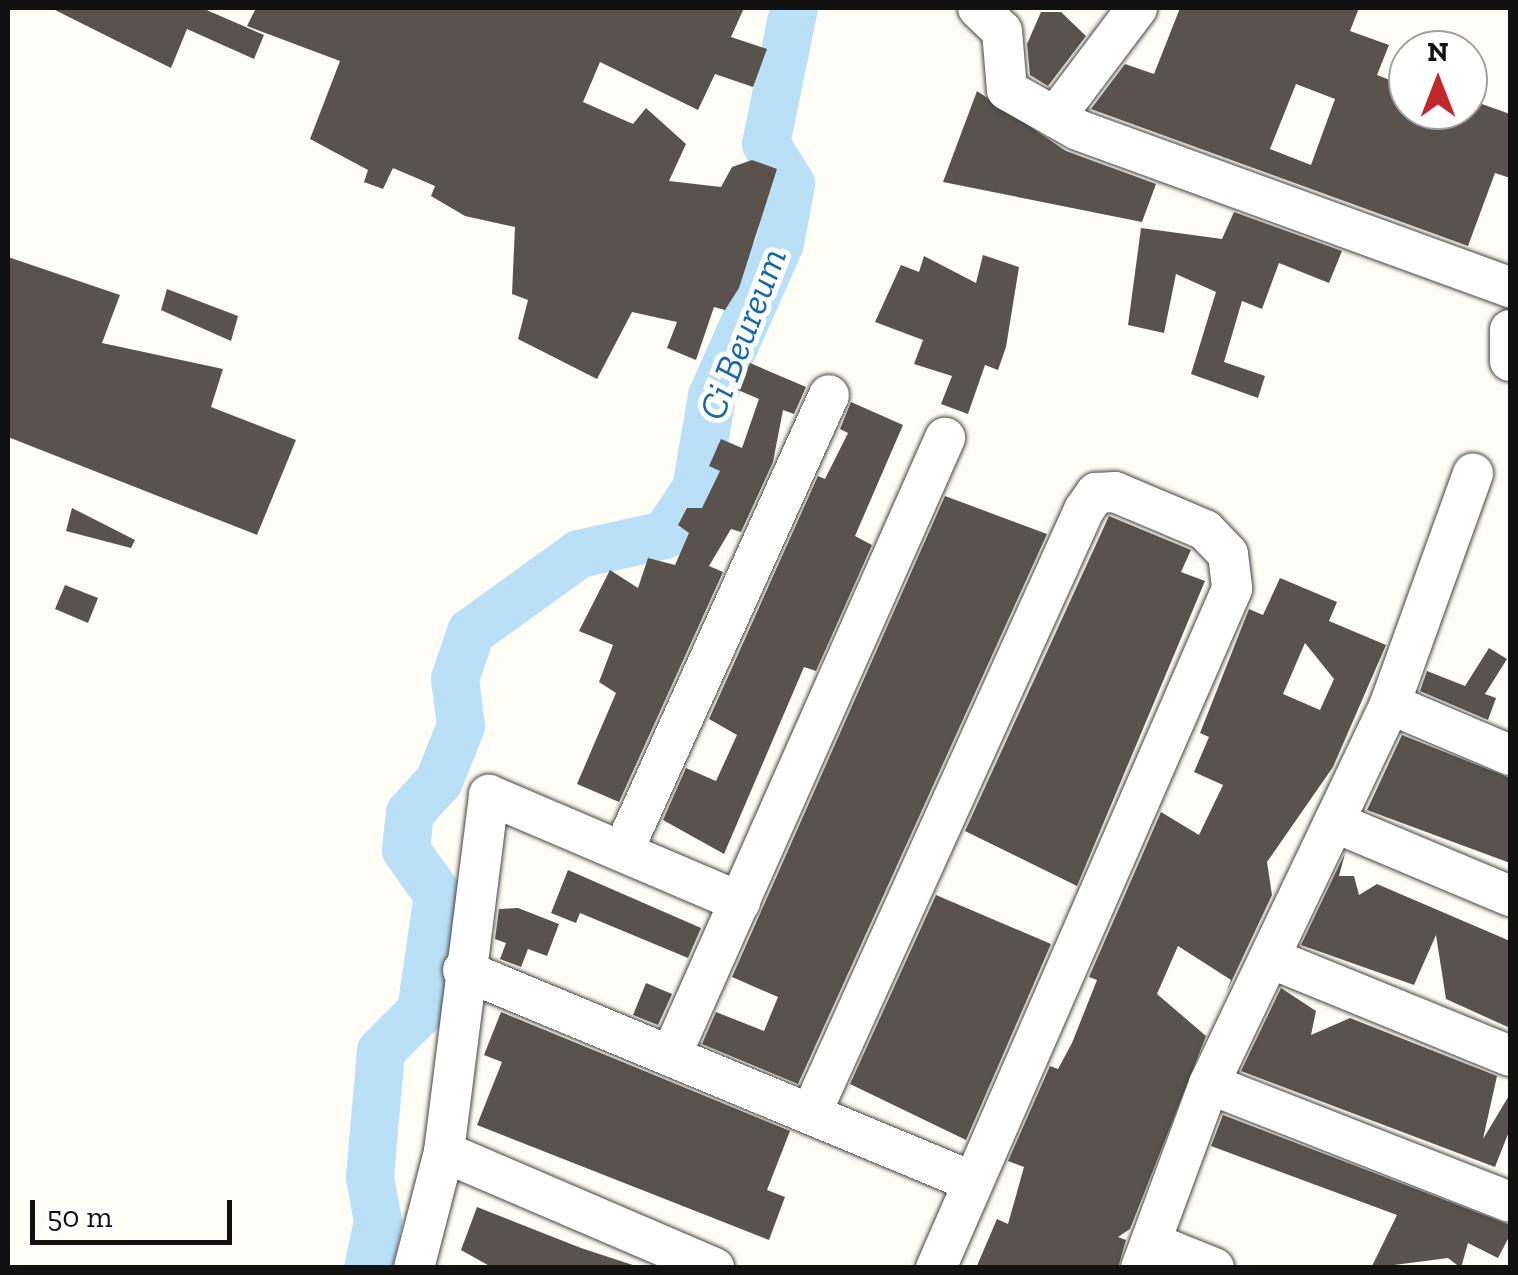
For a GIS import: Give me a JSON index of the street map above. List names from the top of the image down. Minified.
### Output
{"water":["Ci Beureum"],"scale_bar":"50 m","north":"top"}
